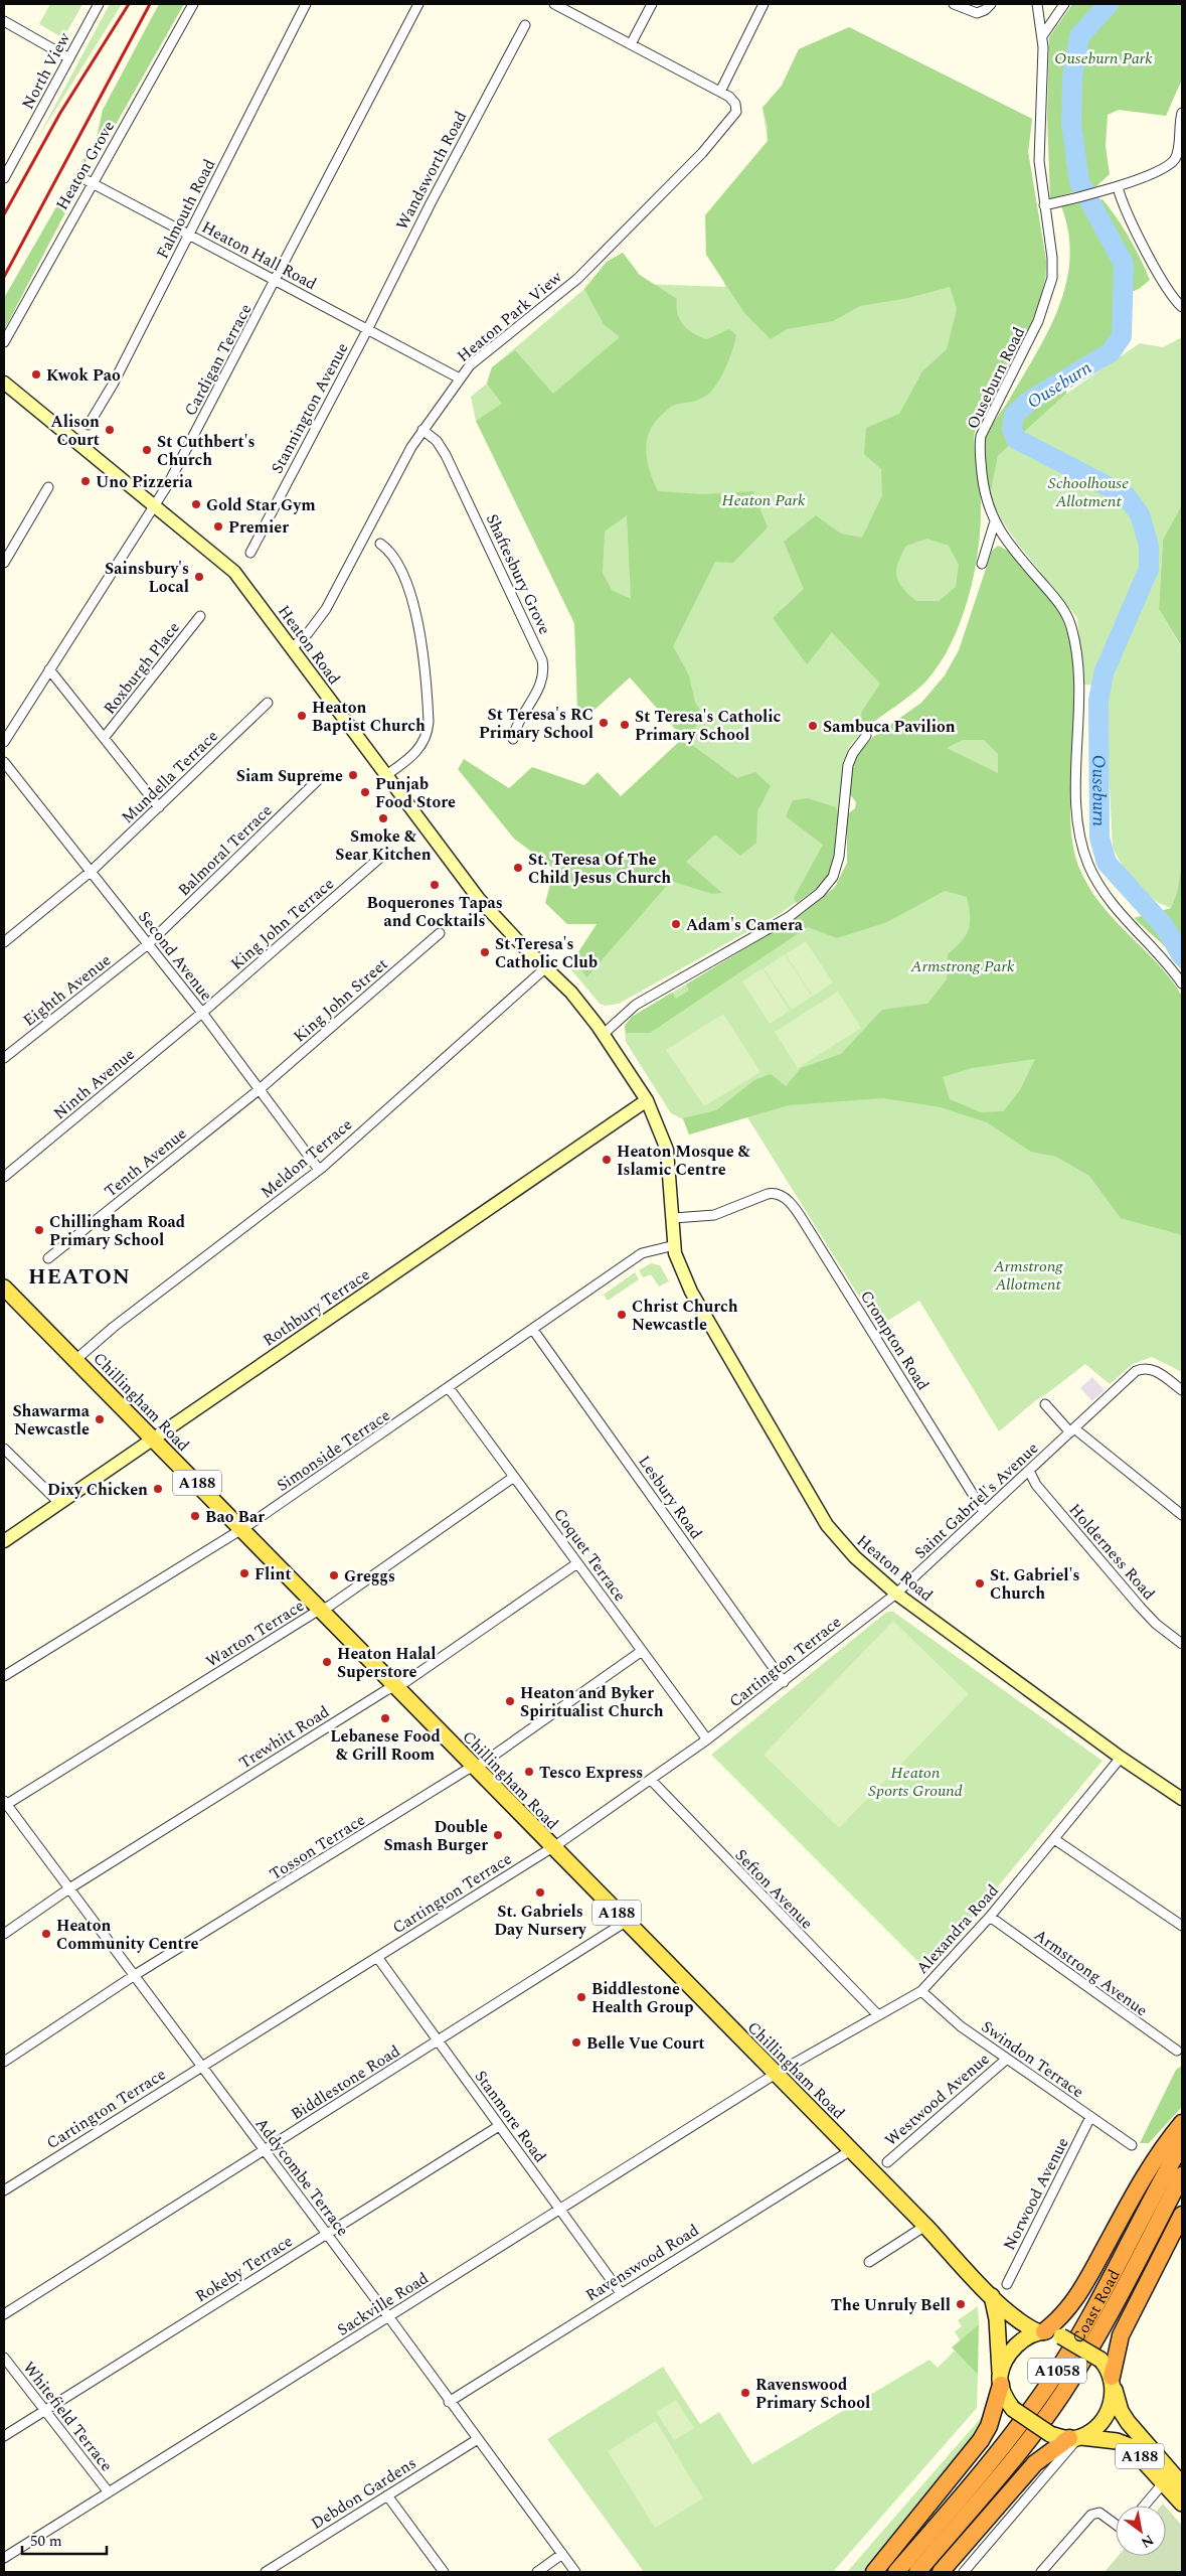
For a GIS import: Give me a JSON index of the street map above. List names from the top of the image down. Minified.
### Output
{"streets":{"highway":["Coast Road","A1058"],"main road":["Chillingham Road","A188"],"street":["North View","Heaton Grove","Wandsworth Road","Falmouth Road","Heaton Hall Road","Heaton Park View","Cardigan Terrace","Ouseburn Road","Stannington Avenue","Shaftesbury Grove","Heaton Road","Roxburgh Place","Mundella Terrace","Balmoral Terrace","King John Terrace","Second Avenue","Eighth Avenue","King John Street","Ninth Avenue","Meldon Terrace","Tenth Avenue","Rothbury Terrace","Crompton Road","Simonside Terrace","Lesbury Road","Saint Gabriel's Avenue","Holderness Road","Coquet Terrace","Warton Terrace","Cartington Terrace","Trewhitt Road","Tosson Terrace","Sefton Avenue","Alexandra Road","Armstrong Avenue","Swindon Terrace","Biddlestone Road","Westwood Avenue","Stanmore Road","Addycombe Terrace","Norwood Avenue","Ravenswood Road","Rokeby Terrace","Sackville Road","Whitefield Terrace","Debdon Gardens"]},"crossings":[["Heaton Grove","Heaton Hall Road"],["Wandsworth Road","Heaton Hall Road"],["Wandsworth Road","Stannington Avenue"],["Falmouth Road","Heaton Hall Road"],["Heaton Hall Road","Heaton Park View"],["Heaton Hall Road","Cardigan Terrace"],["Heaton Hall Road","Stannington Avenue"],["Heaton Park View","Shaftesbury Grove"],["Heaton Park View","Heaton Road"],["Cardigan Terrace","Heaton Road"],["Heaton Road","Meldon Terrace"],["Heaton Road","Rothbury Terrace"],["Heaton Road","Crompton Road"],["Heaton Road","Simonside Terrace"],["Heaton Road","Saint Gabriel's Avenue"],["Heaton Road","Cartington Terrace"],["Heaton Road","Alexandra Road"],["Mundella Terrace","Second Avenue"],["Balmoral Terrace","Second Avenue"],["Balmoral Terrace","Eighth Avenue"],["King John Terrace","Second Avenue"],["King John Terrace","Ninth Avenue"],["Second Avenue","Eighth Avenue"],["Second Avenue","King John Street"],["Second Avenue","Ninth Avenue"],["Second Avenue","Meldon Terrace"],["Second Avenue","Tenth Avenue"],["King John Street","Tenth Avenue"],["Meldon Terrace","Chillingham Road"],["Rothbury Terrace","Chillingham Road"],["Crompton Road","Saint Gabriel's Avenue"],["Chillingham Road","Simonside Terrace"],["Chillingham Road","A188"],["Chillingham Road","Warton Terrace"],["Chillingham Road","Cartington Terrace"],["Chillingham Road","Trewhitt Road"],["Chillingham Road","Tosson Terrace"],["Chillingham Road","Alexandra Road"],["Chillingham Road","Biddlestone Road"],["Chillingham Road","Ravenswood Road"],["Chillingham Road","Sackville Road"],["Simonside Terrace","Lesbury Road"],["Simonside Terrace","Coquet Terrace"],["Lesbury Road","Cartington Terrace"],["Saint Gabriel's Avenue","Holderness Road"],["Saint Gabriel's Avenue","Cartington Terrace"],["Coquet Terrace","Warton Terrace"],["Coquet Terrace","Cartington Terrace"],["Coquet Terrace","Trewhitt Road"],["Coquet Terrace","Tosson Terrace"],["Warton Terrace","Addycombe Terrace"],["Cartington Terrace","Sefton Avenue"],["Cartington Terrace","Stanmore Road"],["Cartington Terrace","Addycombe Terrace"],["Trewhitt Road","Addycombe Terrace"],["Tosson Terrace","Addycombe Terrace"],["Sefton Avenue","Alexandra Road"],["Alexandra Road","Armstrong Avenue"],["Alexandra Road","Swindon Terrace"],["Alexandra Road","Sackville Road"],["Swindon Terrace","Westwood Avenue"],["Swindon Terrace","Norwood Avenue"],["Biddlestone Road","Stanmore Road"],["Biddlestone Road","Addycombe Terrace"],["Stanmore Road","Ravenswood Road"],["Stanmore Road","Rokeby Terrace"],["Stanmore Road","Sackville Road"],["Addycombe Terrace","Ravenswood Road"],["Addycombe Terrace","Rokeby Terrace"],["Addycombe Terrace","Sackville Road"],["Addycombe Terrace","Debdon Gardens"],["Rokeby Terrace","Whitefield Terrace"],["Sackville Road","Whitefield Terrace"]],"districts":["HEATON"],"water":["Ouseburn"],"parks":["Ouseburn Park","Schoolhouse Allotment","Heaton Park","Armstrong Park","Armstrong Allotment","Heaton Sports Ground"],"places":["Kwok Pao","Alison Court","St Cuthbert's Church","Uno Pizzeria","Gold Star Gym","Premier","Sainsbury's Local","Heaton Baptist Church","St Teresa's RC Primary School","St Teresa's Catholic Primary School","Sambuca Pavilion","Siam Supreme","Punjab Food Store","Smoke & Sear Kitchen","St. Teresa Of The Child Jesus Church","Boquerones Tapas and Cocktails","Adam's Camera","St Teresa's Catholic Club","Heaton Mosque & Islamic Centre","Chillingham Road Primary School","Christ Church Newcastle","Shawarma Newcastle","Dixy Chicken","Bao Bar","Flint","Greggs","St. Gabriel's Church","Heaton Halal Superstore","Heaton and Byker Spiritualist Church","Lebanese Food & Grill Room","Tesco Express","Double Smash Burger","St. Gabriels Day Nursery","Heaton Community Centre","Biddlestone Health Group","Belle Vue Court","The Unruly Bell","Ravenswood Primary School"],"scale_bar":"50 m","north":"bottom right"}
